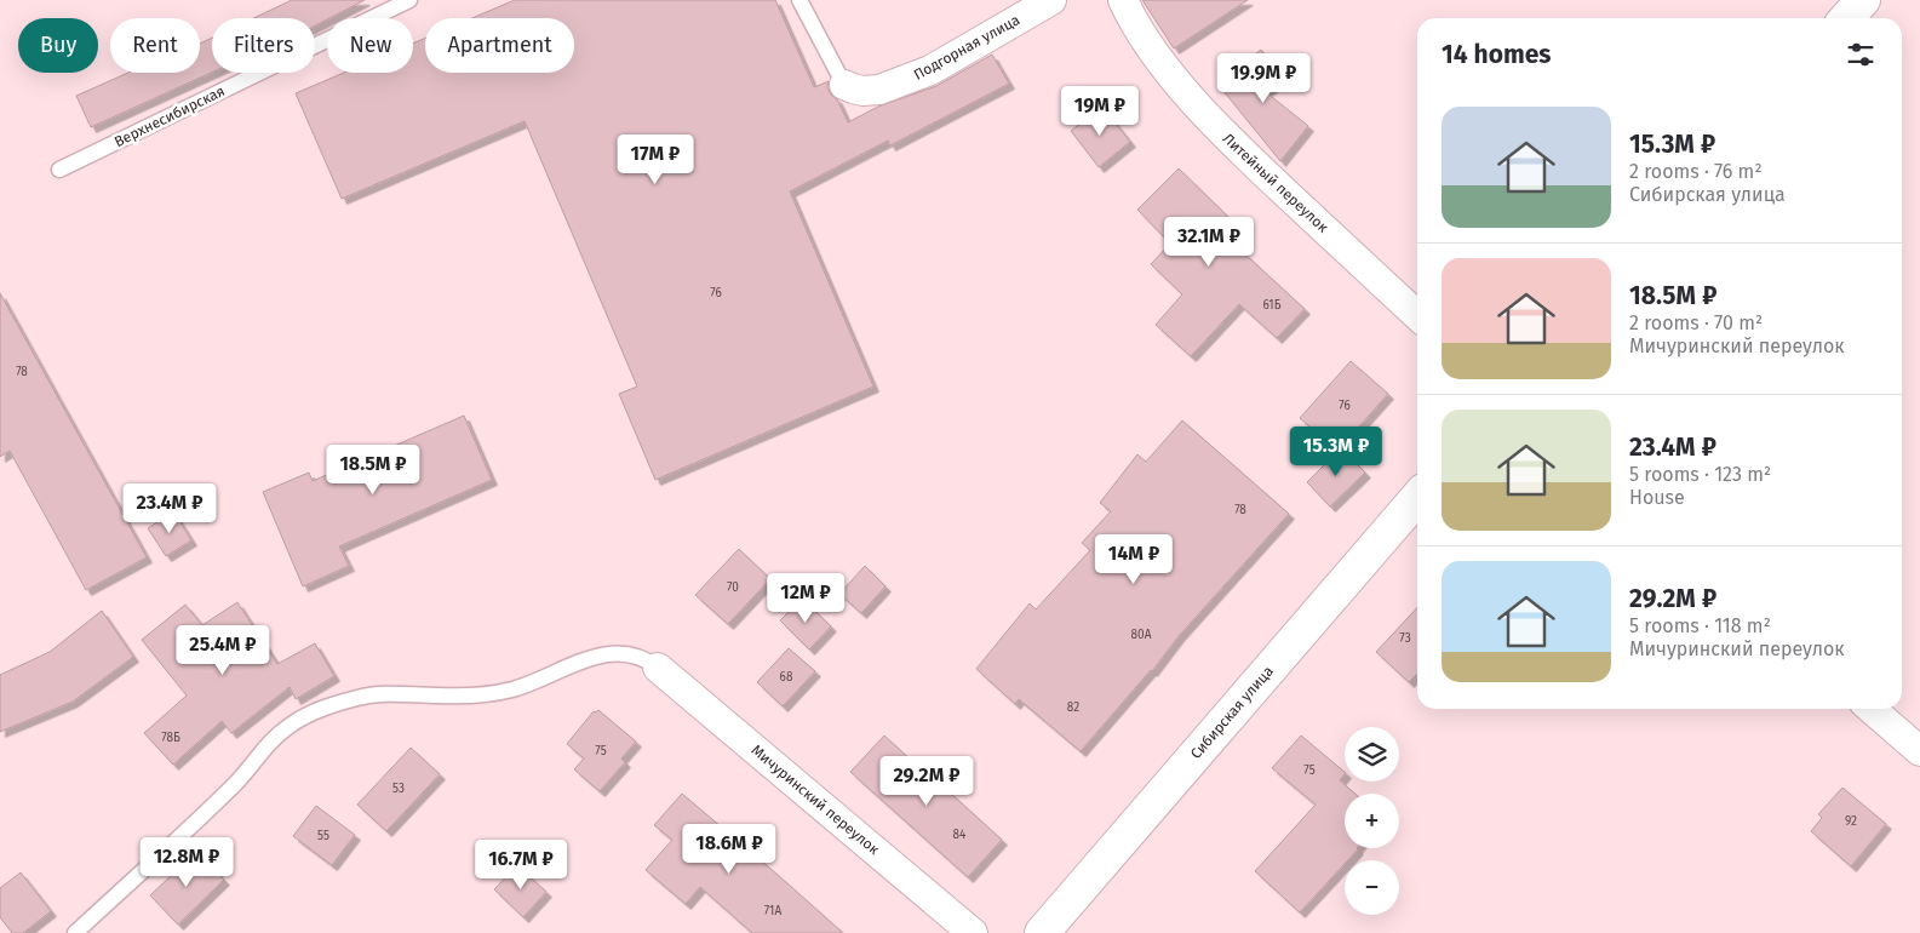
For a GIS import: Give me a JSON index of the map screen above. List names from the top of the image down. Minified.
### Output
{"streets":{"street":["Подгорная улица","Литейный переулок","Сибирская улица","Мичуринский переулок"],"lane":["Верхнесибирская"]},"house_numbers":["76","61Б","78","76","78","70","80А","73","68","82","78Б","75","75","53","92","84","55","71А"],"page":{"chip":["Buy","Rent","Filters","New","Apartment"],"heading":"14 homes","price":["19.9M ₽","19M ₽","17M ₽","32.1M ₽","15.3M ₽","18.5M ₽","23.4M ₽","14M ₽","12M ₽","25.4M ₽","29.2M ₽","18.6M ₽","12.8M ₽","16.7M ₽"],"list":[{"name":"15.3M ₽","note":"2 rooms · 76 m² · Сибирская улица"},{"name":"18.5M ₽","note":"2 rooms · 70 m² · Мичуринский переулок"},{"name":"23.4M ₽","note":"5 rooms · 123 m² · House"},{"name":"29.2M ₽","note":"5 rooms · 118 m² · Мичуринский переулок"}],"map_buttons":["+","−"]}}
